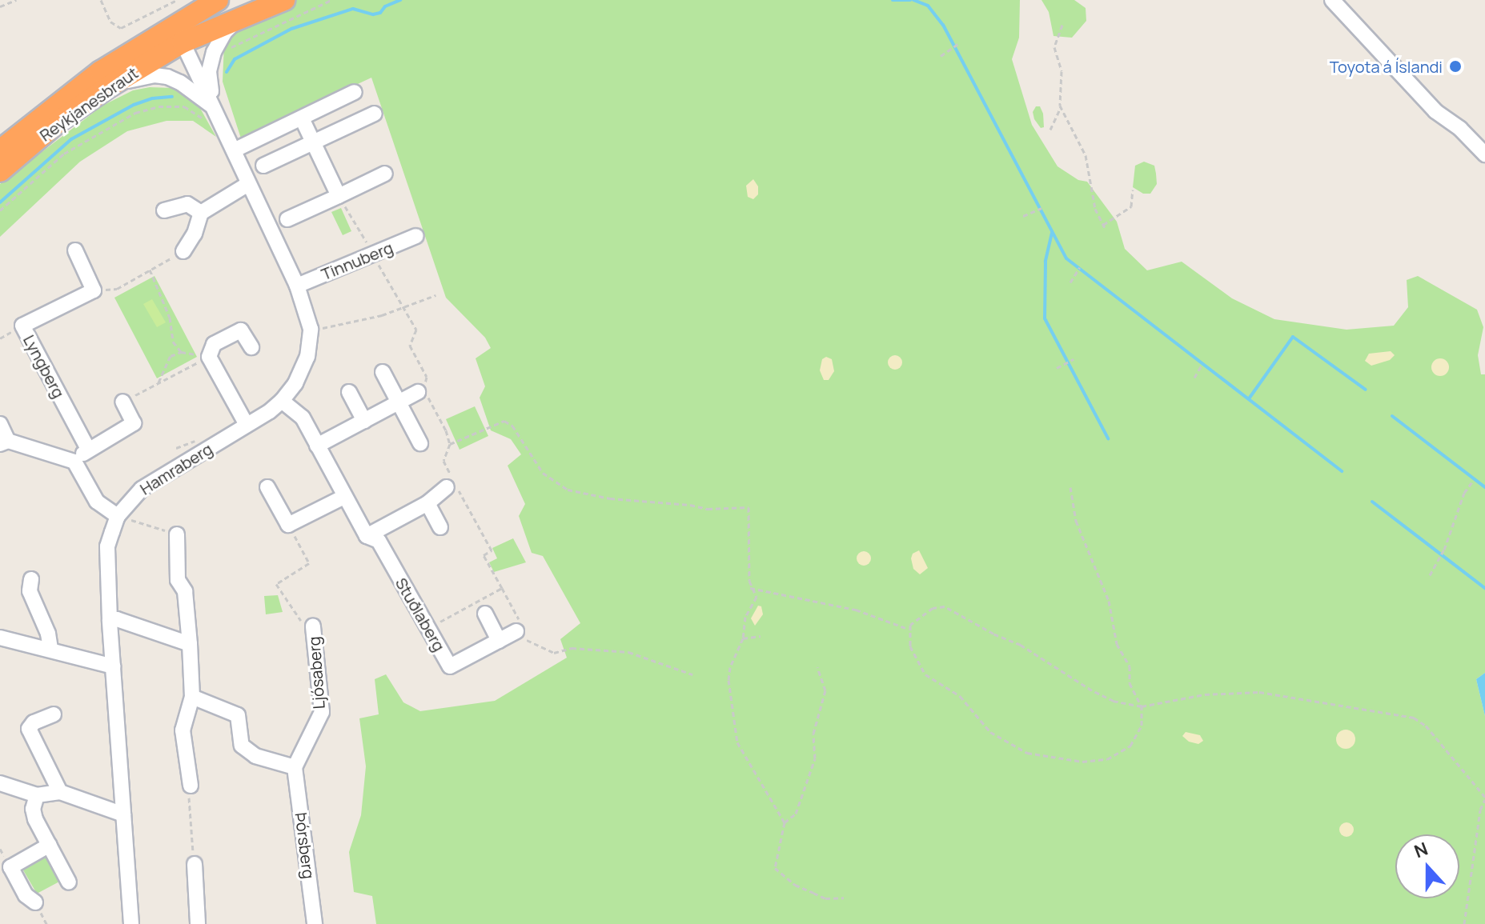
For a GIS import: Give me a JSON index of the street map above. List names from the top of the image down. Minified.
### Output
{"streets":{"highway":["Reykjanesbraut"],"street":["Tinnuberg","Lyngberg","Hamraberg","Stuðlaberg","Ljósaberg","Þórsberg"]},"crossings":[["Tinnuberg","Hamraberg"],["Hamraberg","Stuðlaberg"],["Ljósaberg","Þórsberg"]],"places":["Toyota á Íslandi"],"north":"top"}
